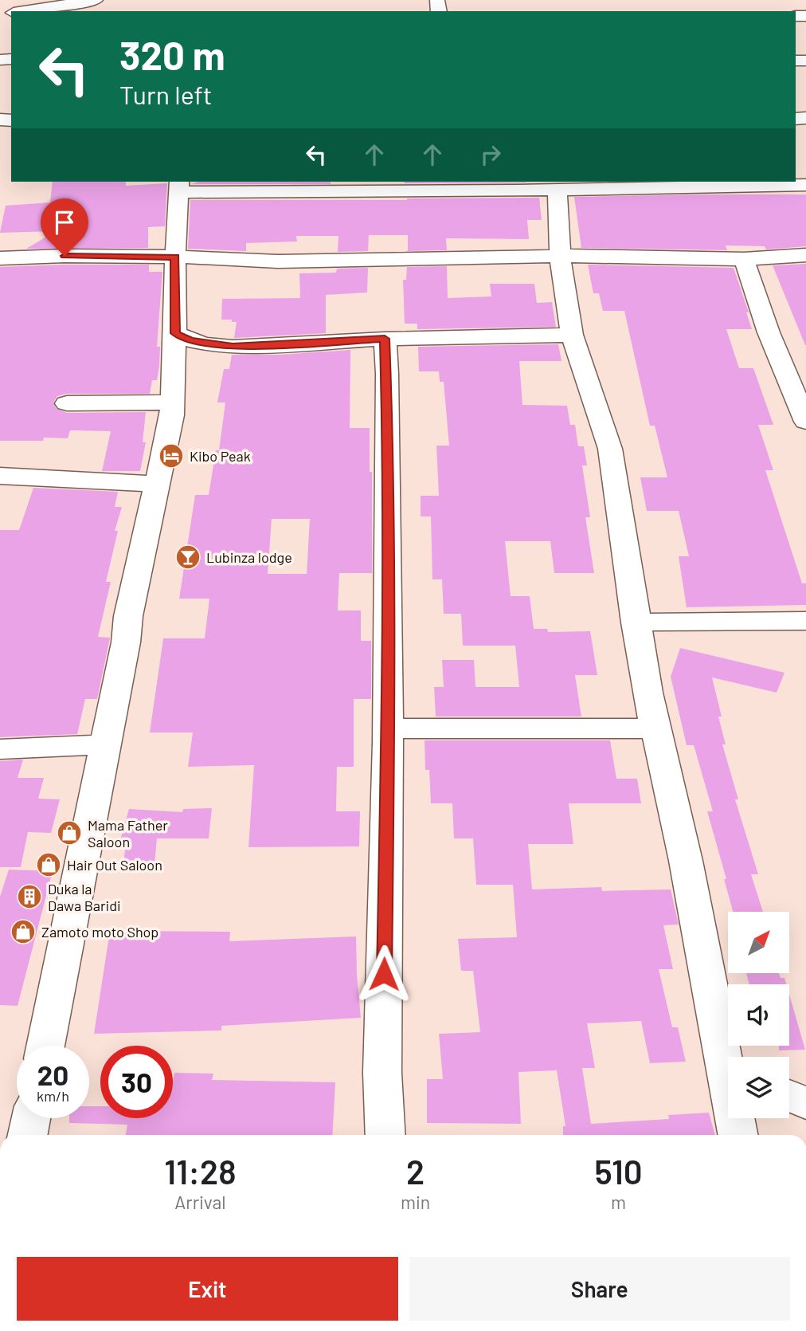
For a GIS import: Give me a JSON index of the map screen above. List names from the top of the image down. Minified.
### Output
{"places":{"hotel":["Kibo Peak"],"bar":["Lubinza lodge"],"shop":["Mama Father Saloon","Hair Out Saloon","Zamoto moto Shop"],"building":["Duka la Dawa Baridi"]},"north":"top right","page":{"turn":["320 m","Turn left"],"speed":"20 km/h","limit":"30","eta":["11:28","Arrival","2","min","510","m"],"buttons":["Exit","Share"]}}
